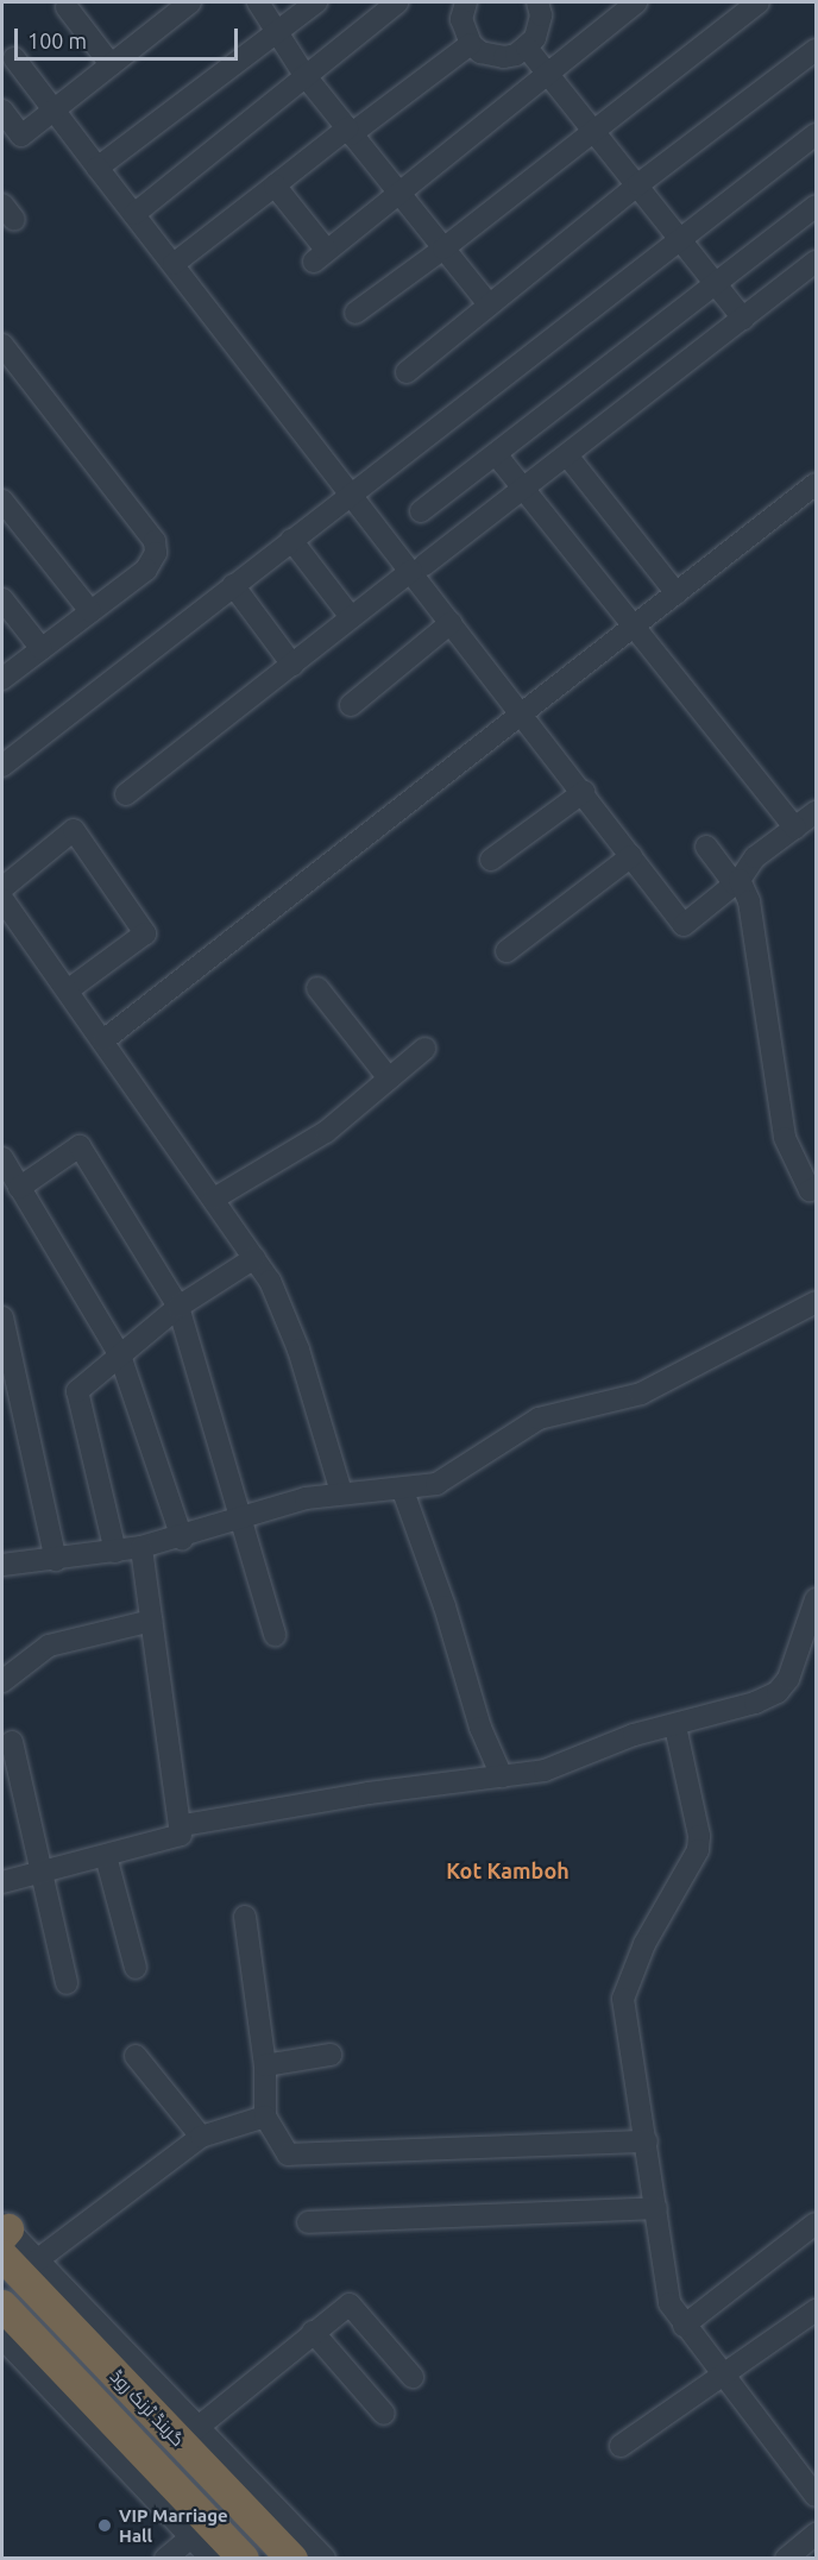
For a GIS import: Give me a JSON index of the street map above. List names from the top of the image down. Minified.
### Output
{"streets":{"highway":["گرینڈ ٹرنک روڈ"]},"districts":["Kot Kamboh"],"places":["VIP Marriage Hall"],"scale_bar":"100 m"}
